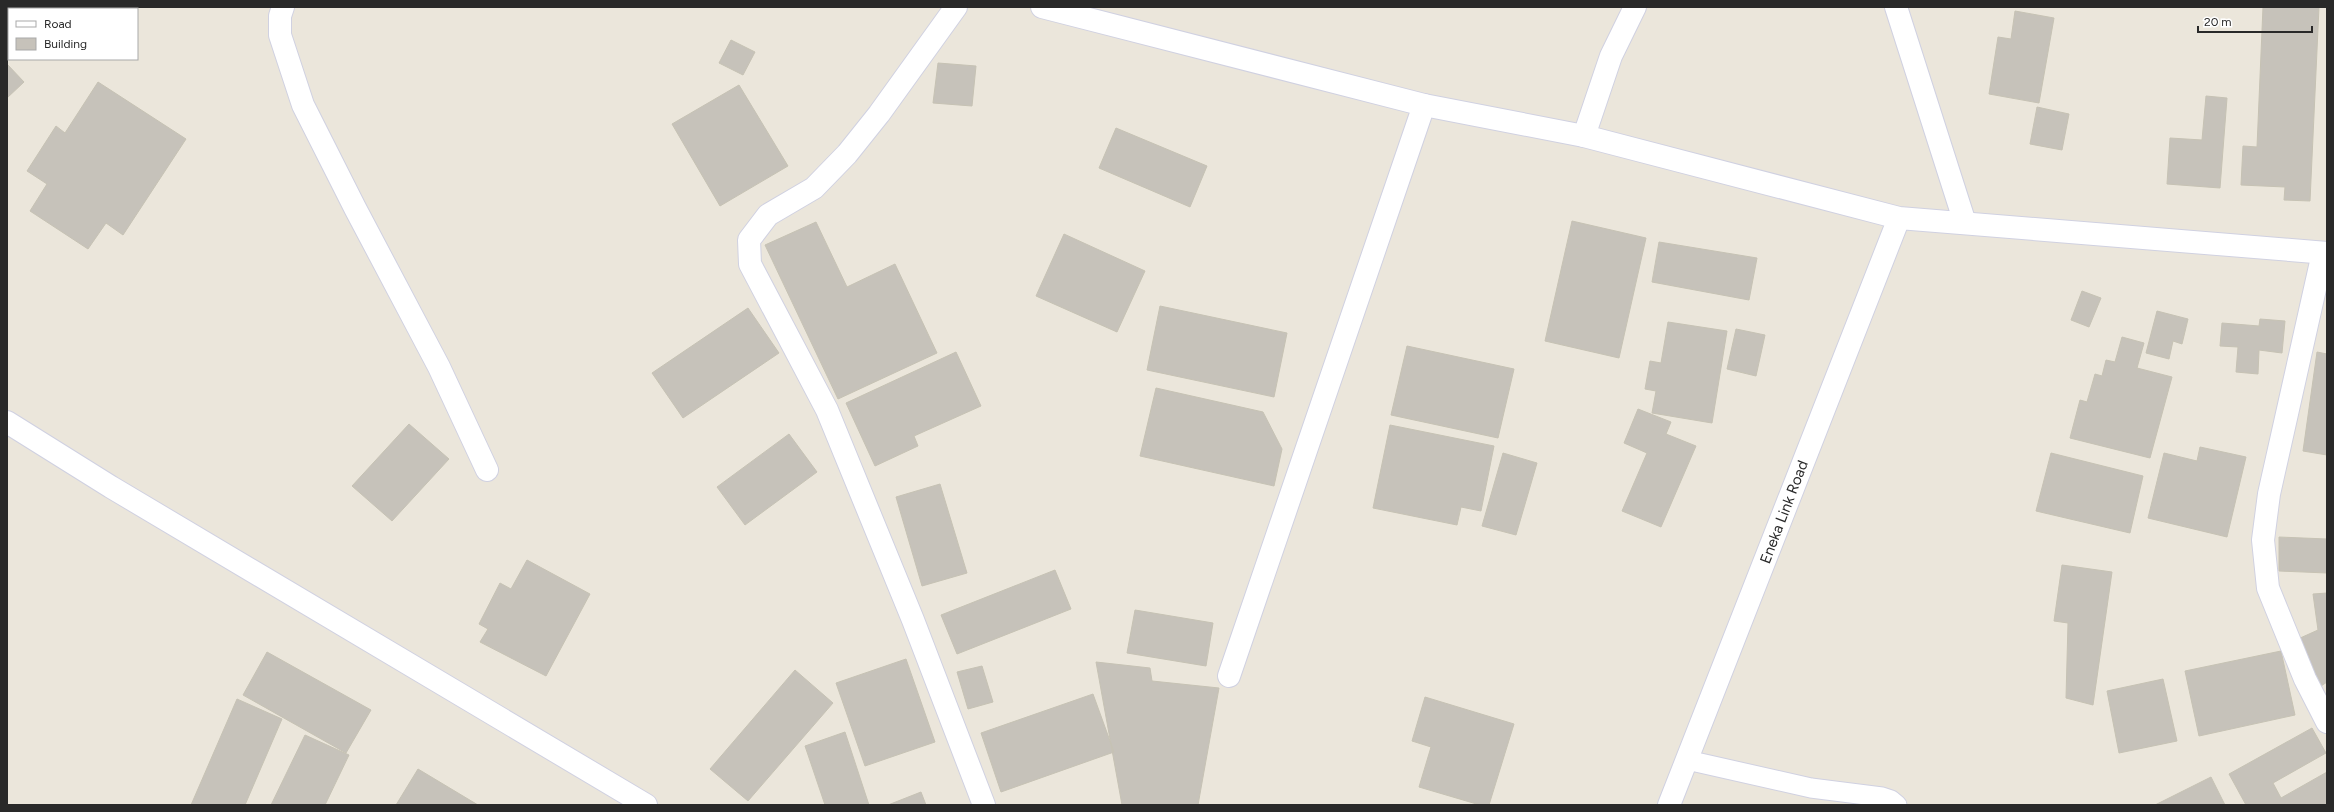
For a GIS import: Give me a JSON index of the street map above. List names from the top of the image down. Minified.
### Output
{"streets":{"street":["Eneka Link Road"]},"legend":["Road","Building"],"scale_bar":"20 m"}
